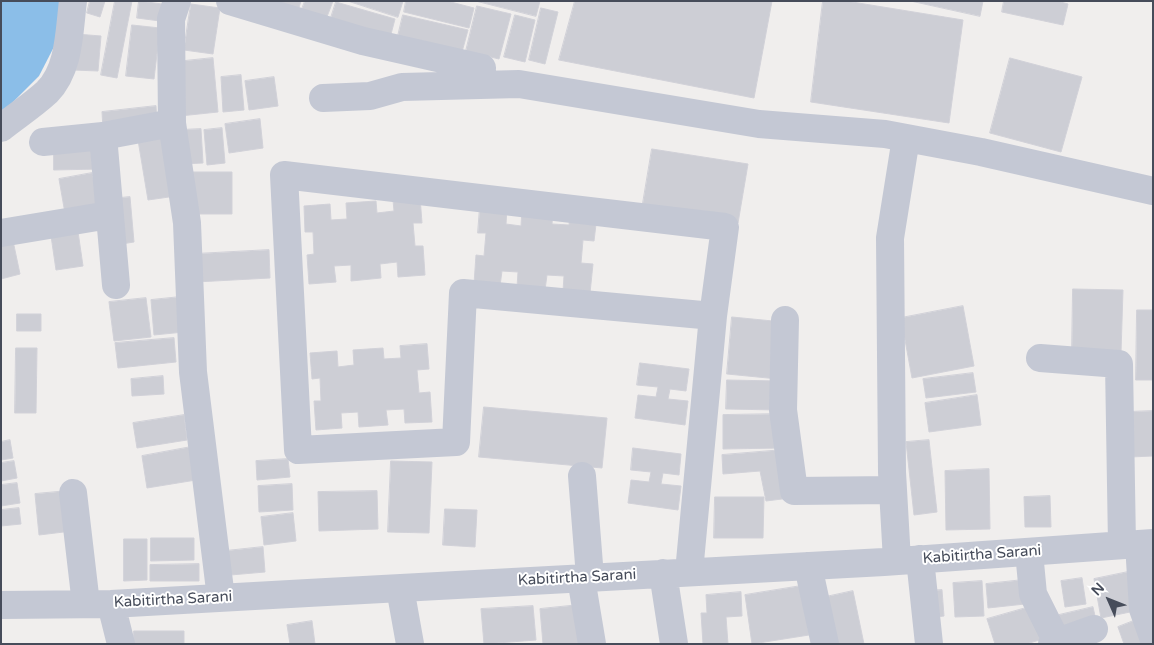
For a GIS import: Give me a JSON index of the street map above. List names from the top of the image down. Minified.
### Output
{"streets":{"street":["Kabitirtha Sarani"]},"north":"top left"}
